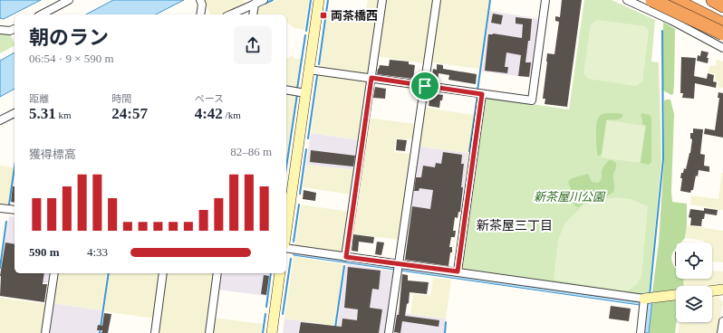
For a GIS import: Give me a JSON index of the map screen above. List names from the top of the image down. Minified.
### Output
{"districts":["新茶屋三丁目"],"parks":["新茶屋川公園"],"places":{"transit":["両茶橋西"]},"page":{"heading":["朝のラン","06:54 · 9 × 590 m"],"stats":[["距離","5.31 km"],["時間","24:57"],["ペース","4:42 /km"]],"chart":["獲得標高","82–86 m"],"list":[{"name":"590 m","note":"4:33"}]}}
